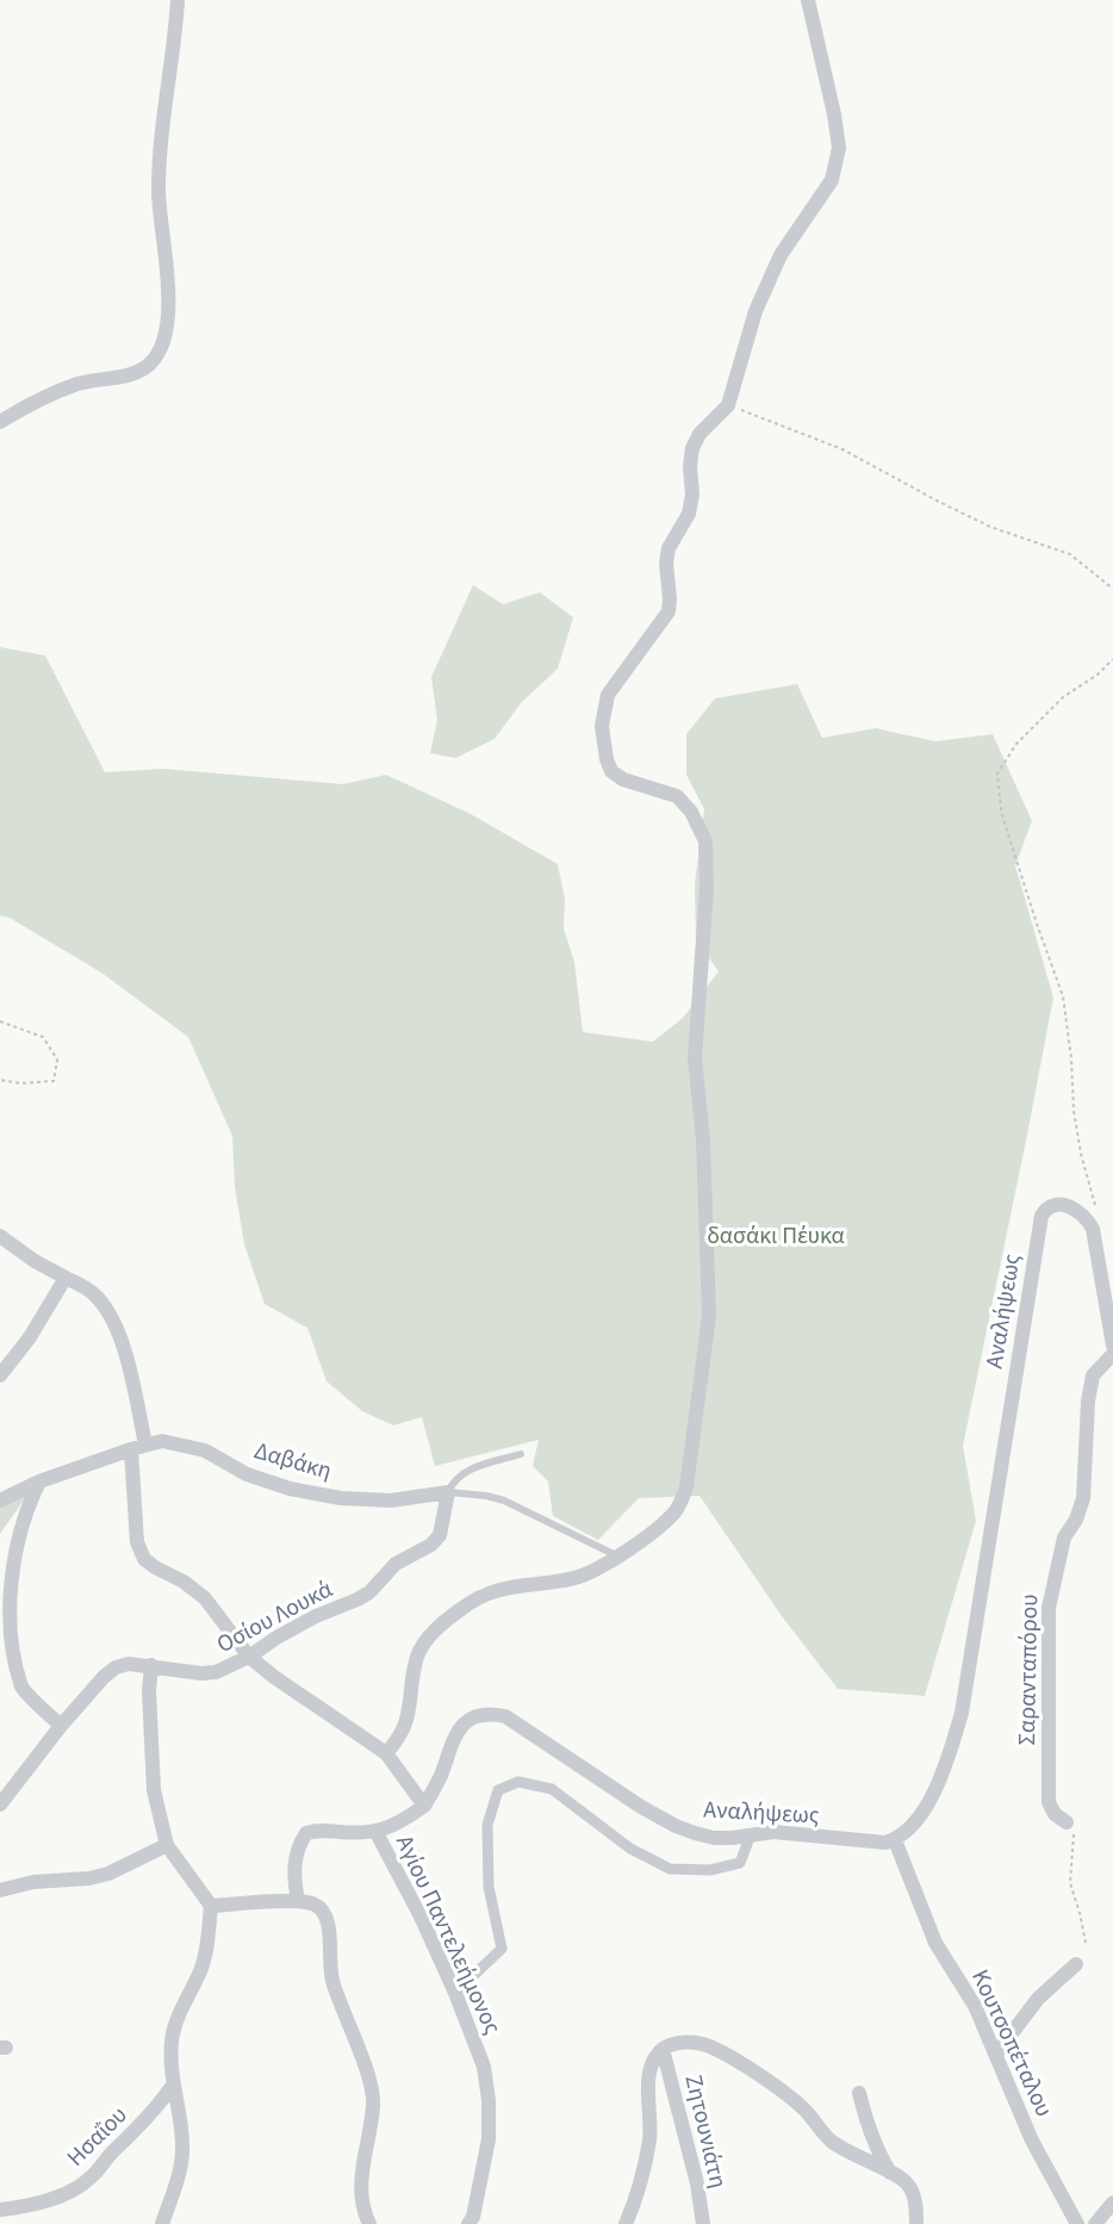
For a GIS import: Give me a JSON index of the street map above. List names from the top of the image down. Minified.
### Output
{"streets":{"street":["Αναλήψεως","Δαβάκη","Οσίου Λουκά","Σαρανταπόρου","Αγίου Παντελεήμονος","Κουτσοπέταλου","Ζητουνιάτη","Ησαΐου"]},"crossings":[["Αναλήψεως","Κουτσοπέταλου"],["Δαβάκη","Οσίου Λουκά"]],"parks":["δασάκι Πέυκα"]}
